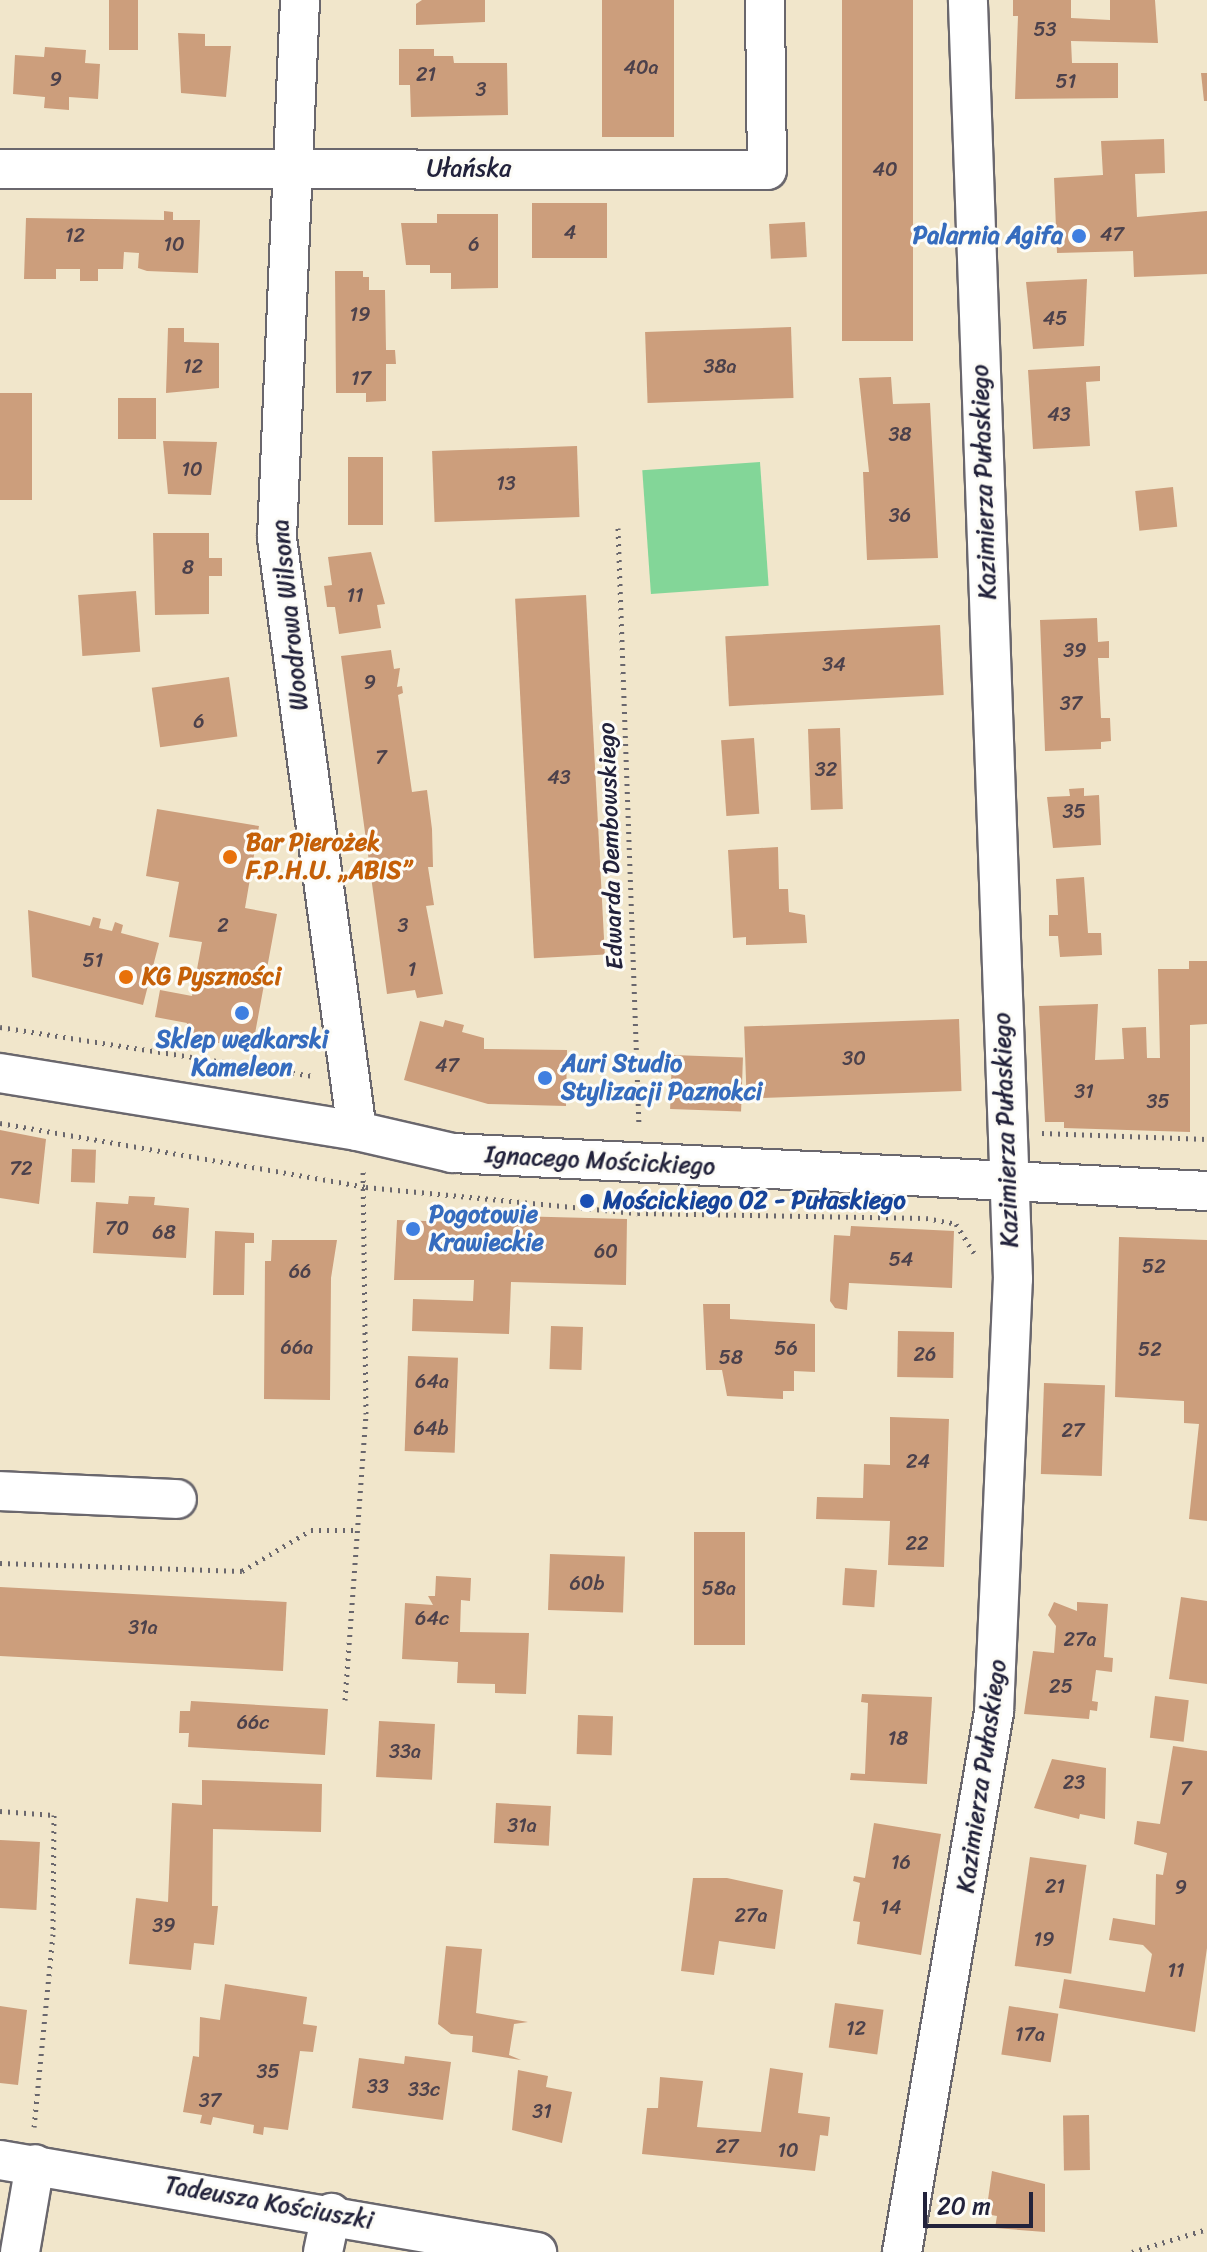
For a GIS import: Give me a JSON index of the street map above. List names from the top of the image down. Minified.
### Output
{"streets":{"street":["Ułańska","Kazimierza Pułaskiego","Woodrowa Wilsona","Ignacego Mościckiego","Tadeusza Kościuszki"],"path":["Edwarda Dembowskiego"]},"crossings":[["Ułańska","Woodrowa Wilsona"],["Kazimierza Pułaskiego","Ignacego Mościckiego"],["Woodrowa Wilsona","Ignacego Mościckiego"],["Edwarda Dembowskiego","Ignacego Mościckiego"]],"places":["Palarnia Agifa","Bar Pierożek F.P.H.U. „ABIS”","KG Pyszności","Sklep wędkarski Kameleon","Auri Studio Stylizacji Paznokci","Mościckiego 02 - Pułaskiego","Pogotowie Krawieckie"],"house_numbers":["53","40a","21","9","51","3","40","4","47","12","10","6","19","45","12","38a","17","43","38","10","13","36","8","11","39","34","9","37","6","7","32","43","35","2","3","51","1","30","47","31","35","72","70","68","60","54","52","66","66a","56","52","26","58","64a","64b","27","24","22","60b","58a","64c","31a","27a","25","66c","18","33a","23","7","31a","16","21","9","14","27a","39","19","11","12","17a","35","33","33c","37","31","27","10"],"scale_bar":"20 m"}
